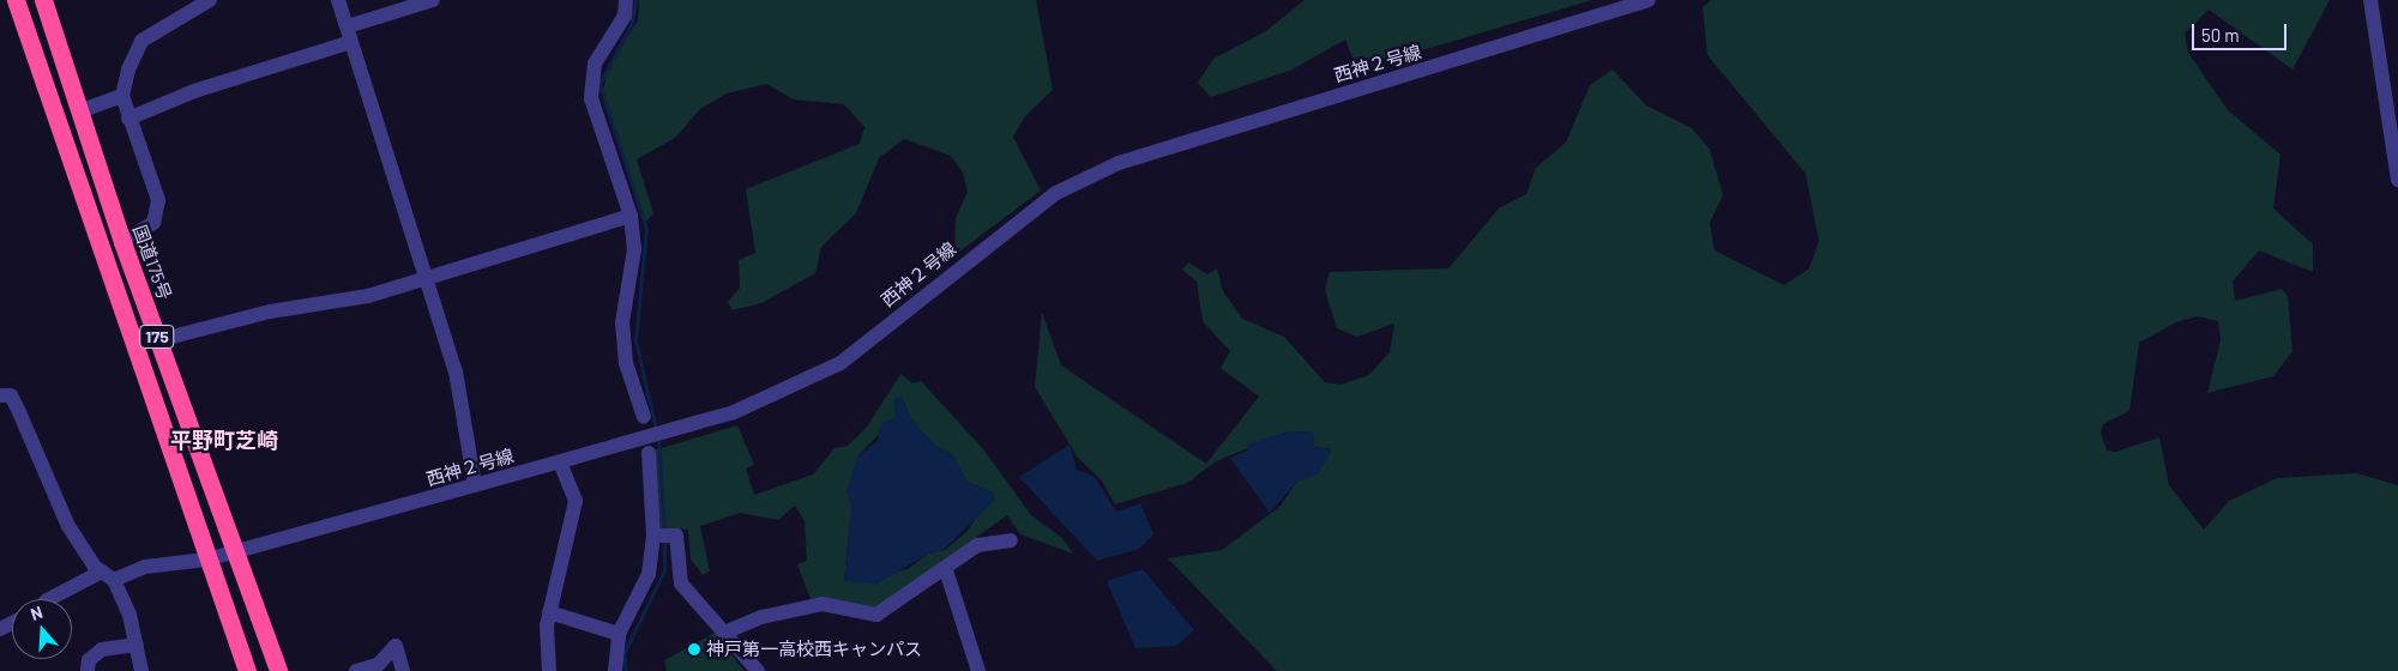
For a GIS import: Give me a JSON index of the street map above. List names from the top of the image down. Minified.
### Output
{"streets":{"highway":["国道175号","175"],"street":["西神２号線"]},"crossings":[["西神２号線","国道175号"],["西神２号線","175"]],"districts":["平野町芝崎"],"places":["神戸第一高校西キャンパス"],"scale_bar":"50 m","north":"top"}
